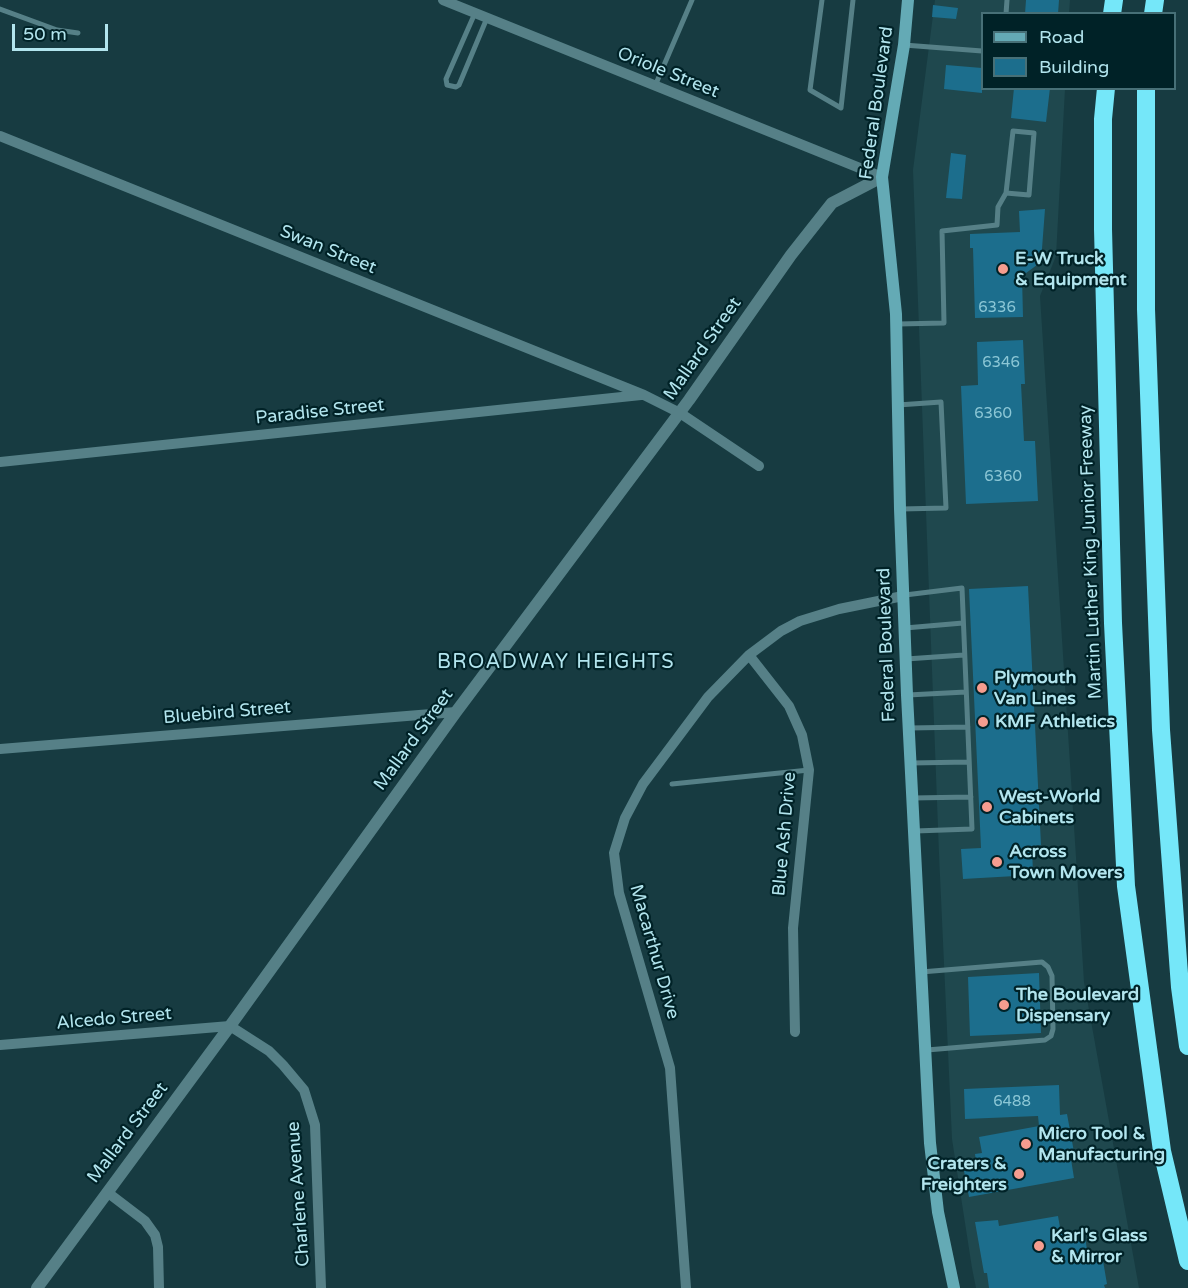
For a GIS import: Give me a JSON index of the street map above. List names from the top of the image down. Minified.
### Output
{"streets":{"highway":["Martin Luther King Junior Freeway"],"main road":["Federal Boulevard"],"street":["Oriole Street","Swan Street","Mallard Street","Paradise Street","Bluebird Street","Blue Ash Drive","Macarthur Drive","Alcedo Street","Charlene Avenue"]},"crossings":[["Oriole Street","Federal Boulevard"],["Oriole Street","Mallard Street"],["Federal Boulevard","Mallard Street"],["Federal Boulevard","Macarthur Drive"],["Swan Street","Mallard Street"],["Swan Street","Paradise Street"],["Mallard Street","Bluebird Street"],["Mallard Street","Alcedo Street"],["Mallard Street","Charlene Avenue"],["Blue Ash Drive","Macarthur Drive"],["Alcedo Street","Charlene Avenue"]],"districts":["BROADWAY HEIGHTS"],"places":["E-W Truck & Equipment","Plymouth Van Lines","KMF Athletics","West-World Cabinets","Across Town Movers","The Boulevard Dispensary","Micro Tool & Manufacturing","Craters & Freighters","Karl's Glass & Mirror"],"house_numbers":["6336","6346","6360","6360","6488"],"legend":["Road","Building"],"scale_bar":"50 m"}
